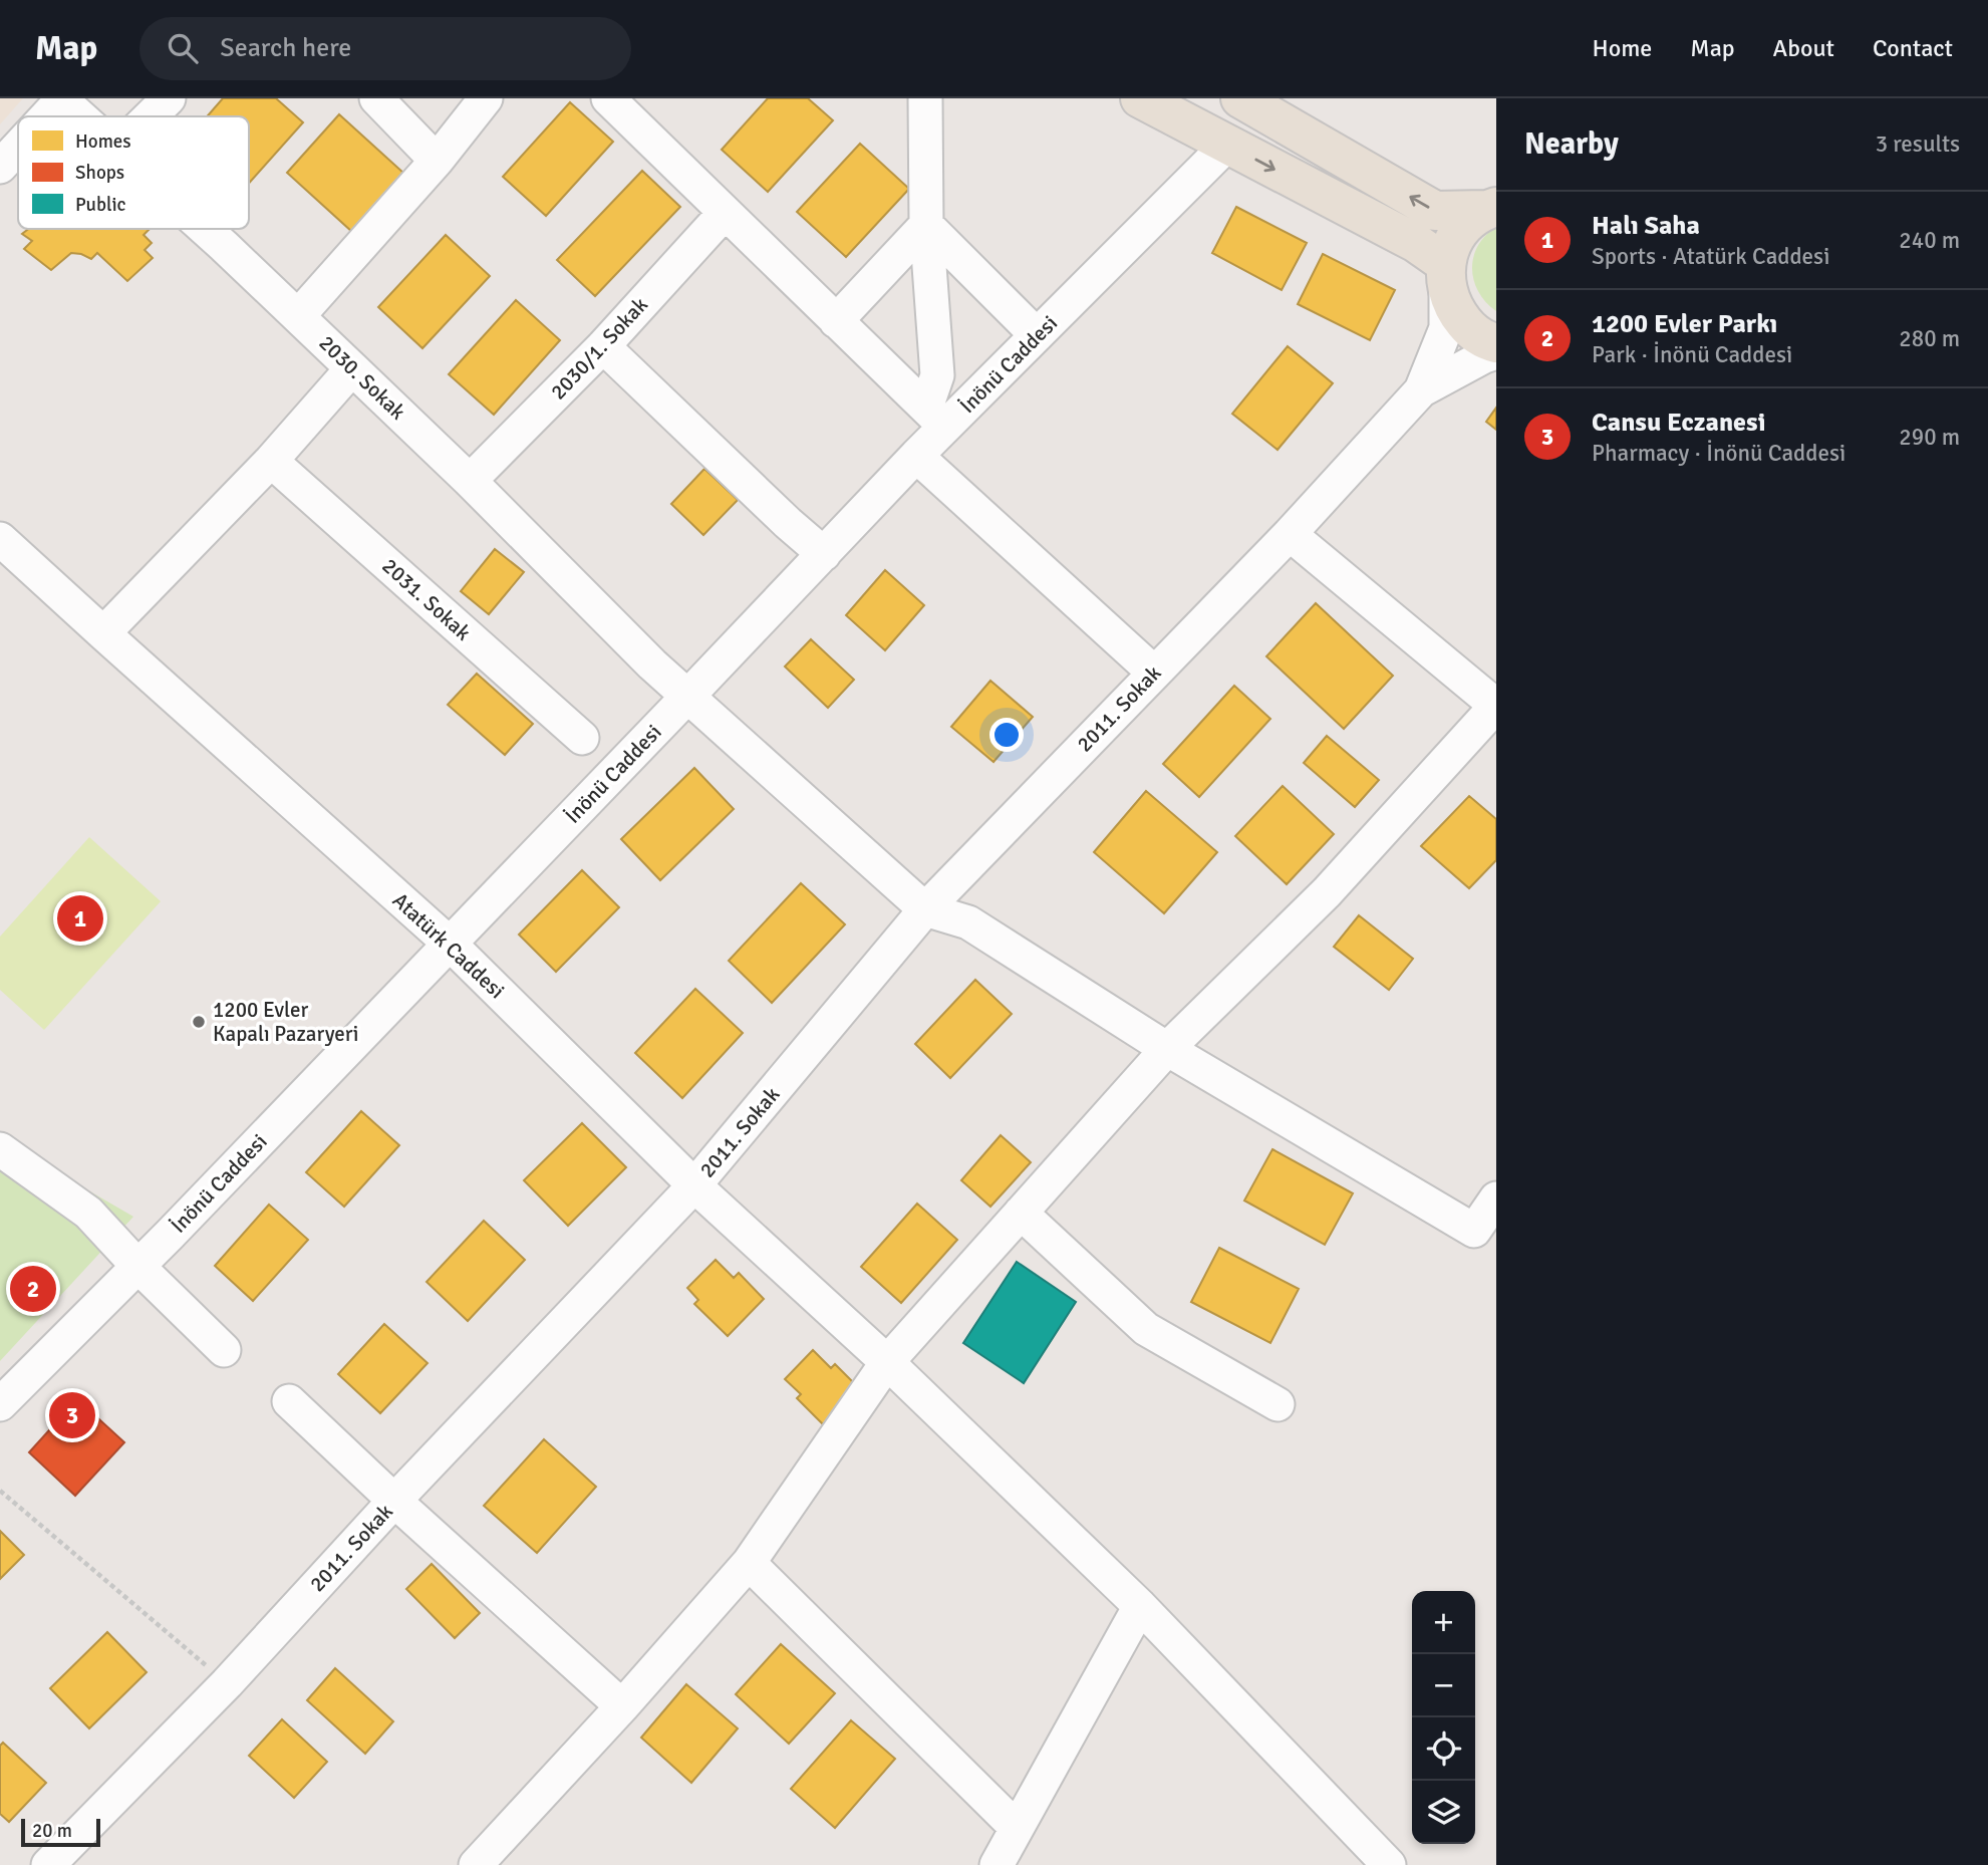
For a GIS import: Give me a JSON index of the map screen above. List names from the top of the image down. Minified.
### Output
{"streets":{"street":["2030/1. Sokak","İnönü Caddesi","2030. Sokak","2031. Sokak","2011. Sokak","Atatürk Caddesi"]},"crossings":[["2030/1. Sokak","2030. Sokak"],["İnönü Caddesi","2030. Sokak"],["İnönü Caddesi","Atatürk Caddesi"],["2030. Sokak","2011. Sokak"],["2011. Sokak","Atatürk Caddesi"]],"places":["1200 Evler Kapalı Pazaryeri"],"legend":["Homes","Shops","Public"],"scale_bar":"20 m","page":{"header":"Map","search":"Search here","nav":["Home","Map","About","Contact"],"heading":["Nearby","3 results"],"list":[{"mark":"1","name":"Halı Saha","note":"Sports · Atatürk Caddesi","value":"240 m"},{"mark":"2","name":"1200 Evler Parkı","note":"Park · İnönü Caddesi","value":"280 m"},{"mark":"3","name":"Cansu Eczanesi","note":"Pharmacy · İnönü Caddesi","value":"290 m"}],"pins":["1","2","3"],"map_buttons":["+","−"],"scale":"20 m"}}
